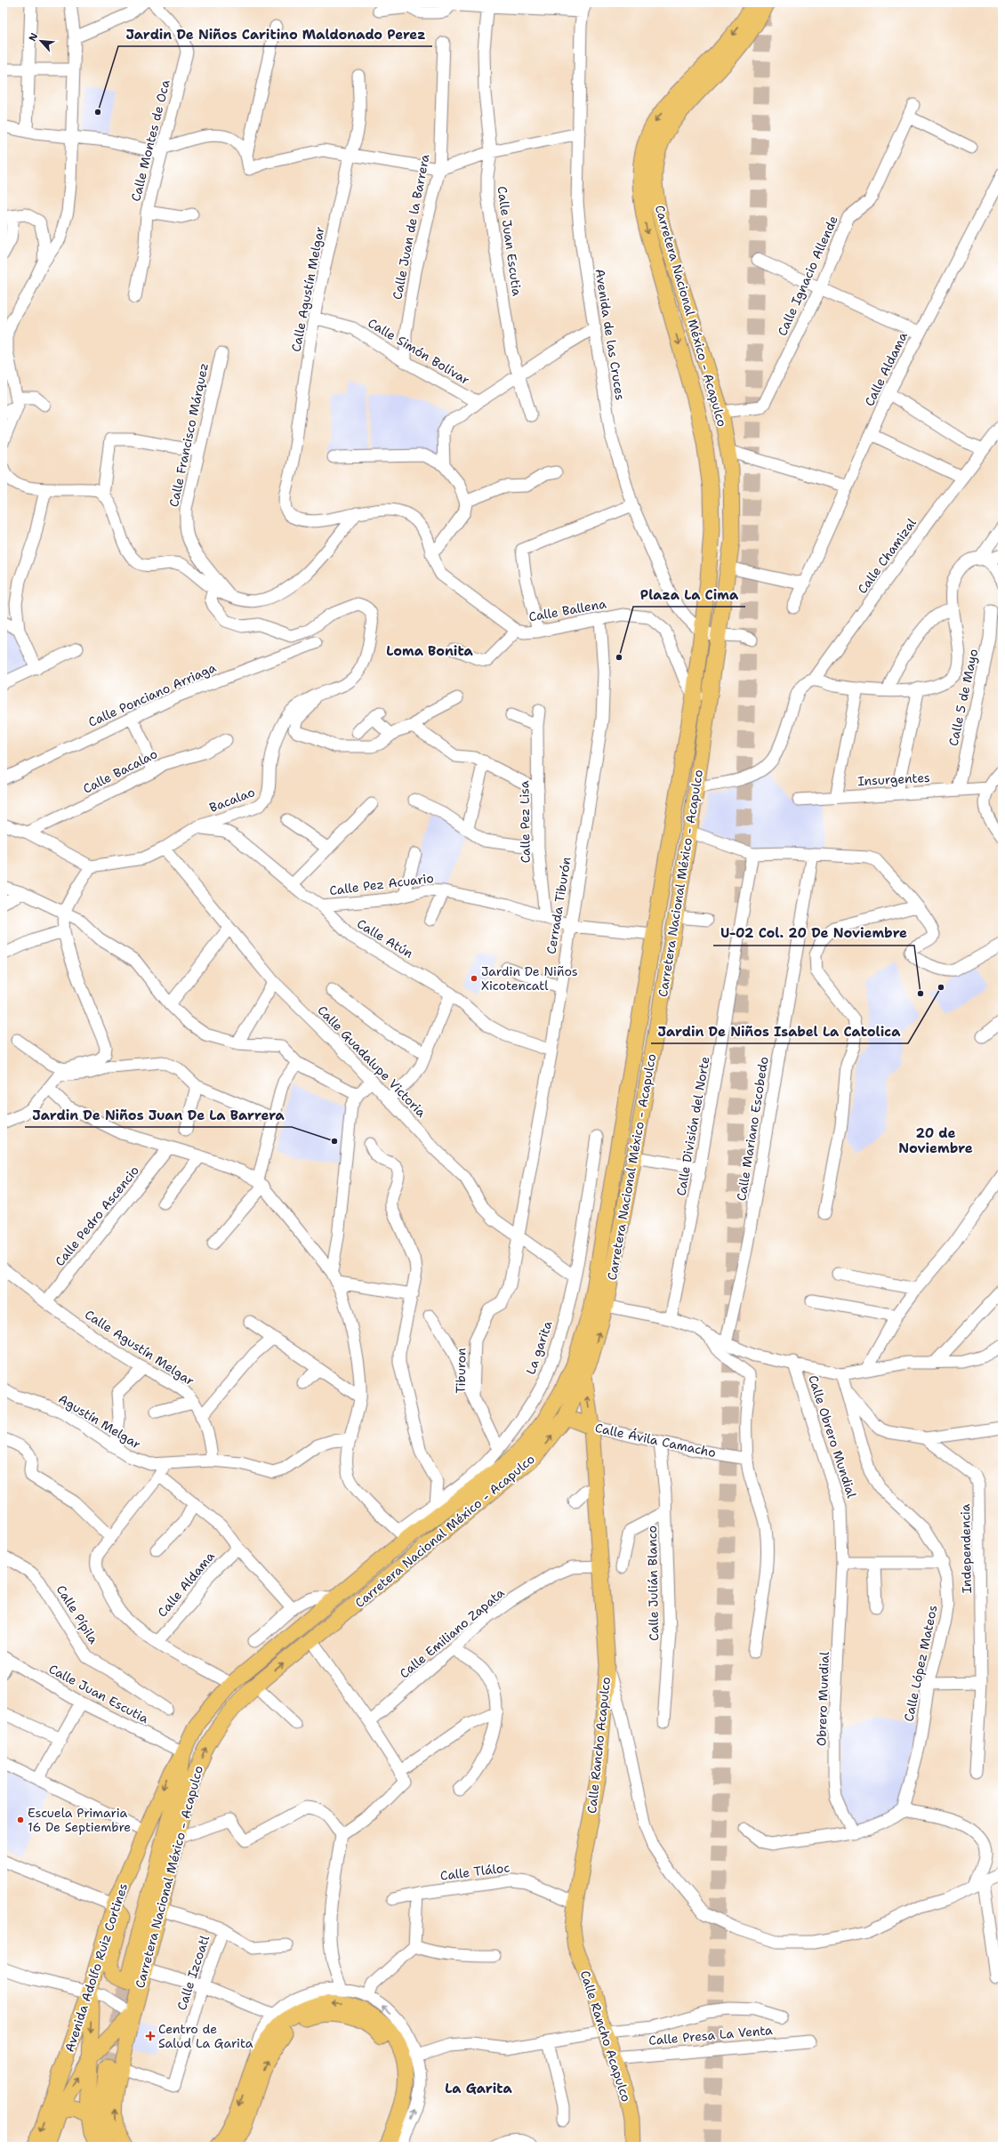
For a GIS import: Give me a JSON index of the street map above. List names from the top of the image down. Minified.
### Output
{"streets":{"main road":["Carretera Nacional México - Acapulco","Calle Ávila Camacho","Calle Rancho Acapulco","Avenida Adolfo Ruiz Cortines"],"street":["Calle Montes de Oca","Calle Juan de la Barrera","Calle Juan Escutia","Calle Ignacio Allende","Calle Agustín Melgar","Avenida de las Cruces","Calle Simón Bolívar","Calle Aldama","Calle Francisco Márquez","Calle Chamizal","Calle Ballena","Calle Ponciano Arriaga","Calle 5 de Mayo","Calle Bacalao","Insurgentes","Bacalao","Calle Pez Lisa","Calle Pez Acuario","Cerrada Tiburón","Calle Atún","Calle Guadalupe Victoria","Calle División del Norte","Calle Mariano Escobedo","Calle Pedro Ascencio","La garita","Tiburon","Agustín Melgar","Calle Obrero Mundial","Independencia","Calle Julián Blanco","Calle Pípila","Calle Emiliano Zapata","Calle López Mateos","Obrero Mundial","Calle Tláloc","Calle Izcoatl","Calle Presa La Venta"]},"crossings":[["Calle Juan de la Barrera","Calle Simón Bolívar"],["Calle Juan Escutia","Carretera Nacional México - Acapulco"],["Calle Juan Escutia","Avenida Adolfo Ruiz Cortines"],["Calle Ignacio Allende","Carretera Nacional México - Acapulco"],["Calle Agustín Melgar","Calle Simón Bolívar"],["Calle Agustín Melgar","Calle Ballena"],["Calle Agustín Melgar","Calle Pedro Ascencio"],["Carretera Nacional México - Acapulco","Avenida de las Cruces"],["Carretera Nacional México - Acapulco","Calle Chamizal"],["Carretera Nacional México - Acapulco","Calle Ballena"],["Carretera Nacional México - Acapulco","Calle Pez Acuario"],["Carretera Nacional México - Acapulco","La garita"],["Carretera Nacional México - Acapulco","Calle Ávila Camacho"],["Carretera Nacional México - Acapulco","Calle Rancho Acapulco"],["Carretera Nacional México - Acapulco","Avenida Adolfo Ruiz Cortines"],["Carretera Nacional México - Acapulco","Calle Izcoatl"],["Calle Ballena","Cerrada Tiburón"],["Calle 5 de Mayo","Insurgentes"],["Bacalao","Calle Atún"],["Bacalao","Calle Guadalupe Victoria"],["Calle Pez Lisa","Calle Pez Acuario"],["Calle Pez Acuario","Cerrada Tiburón"],["Calle Pez Acuario","Calle Atún"],["Cerrada Tiburón","Calle Atún"],["Cerrada Tiburón","Calle Guadalupe Victoria"],["Cerrada Tiburón","Tiburon"],["Calle Guadalupe Victoria","La garita"],["Calle Guadalupe Victoria","Tiburon"],["La garita","Tiburon"],["Calle Obrero Mundial","Obrero Mundial"],["Calle Ávila Camacho","Calle Julián Blanco"],["Calle Ávila Camacho","Calle Rancho Acapulco"],["Calle Emiliano Zapata","Calle Rancho Acapulco"],["Calle Rancho Acapulco","Calle Tláloc"],["Calle Rancho Acapulco","Calle Presa La Venta"]],"districts":["Loma Bonita","20 de Noviembre","La Garita"],"places":{"other":["Jardin De Niños Caritino Maldonado Perez","Plaza La Cima","Jardin De Niños Xicotencatl","Jardin De Niños Isabel La Catolica","U-02 Col. 20 De Noviembre","Jardin De Niños Juan De La Barrera","Escuela Primaria 16 De Septiembre"],"health":["Centro de Salud La Garita"]},"north":"top left"}
